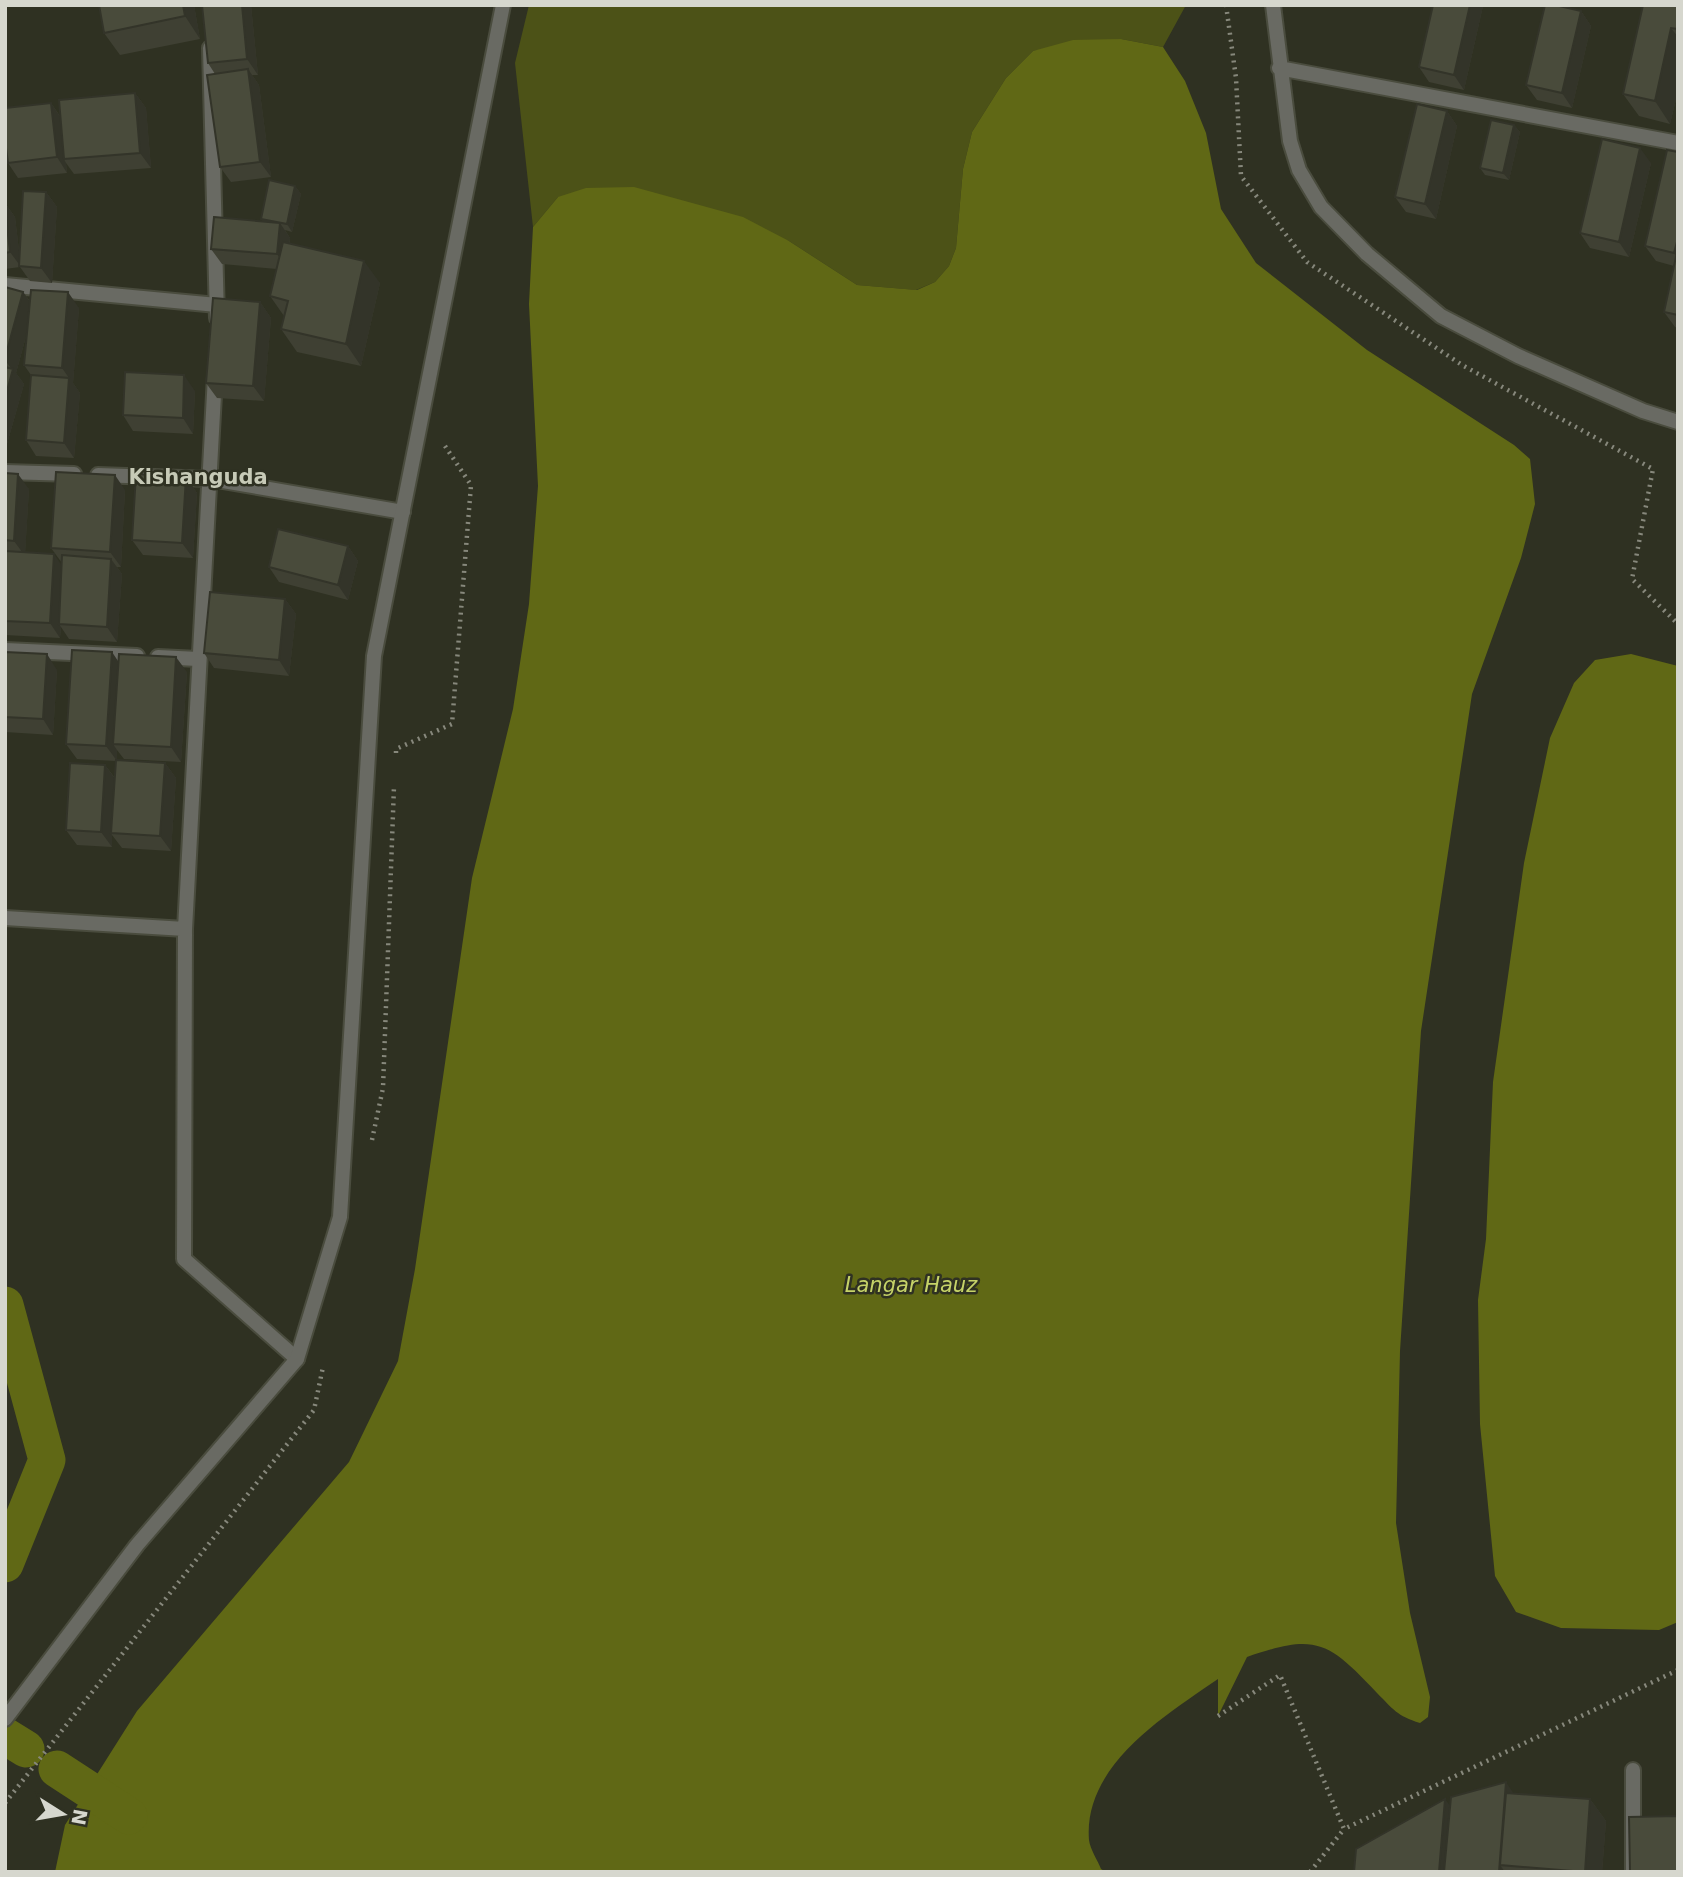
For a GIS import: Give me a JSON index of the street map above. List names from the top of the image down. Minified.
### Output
{"districts":["Kishanguda"],"water":["Langar Hauz"],"north":"right"}
